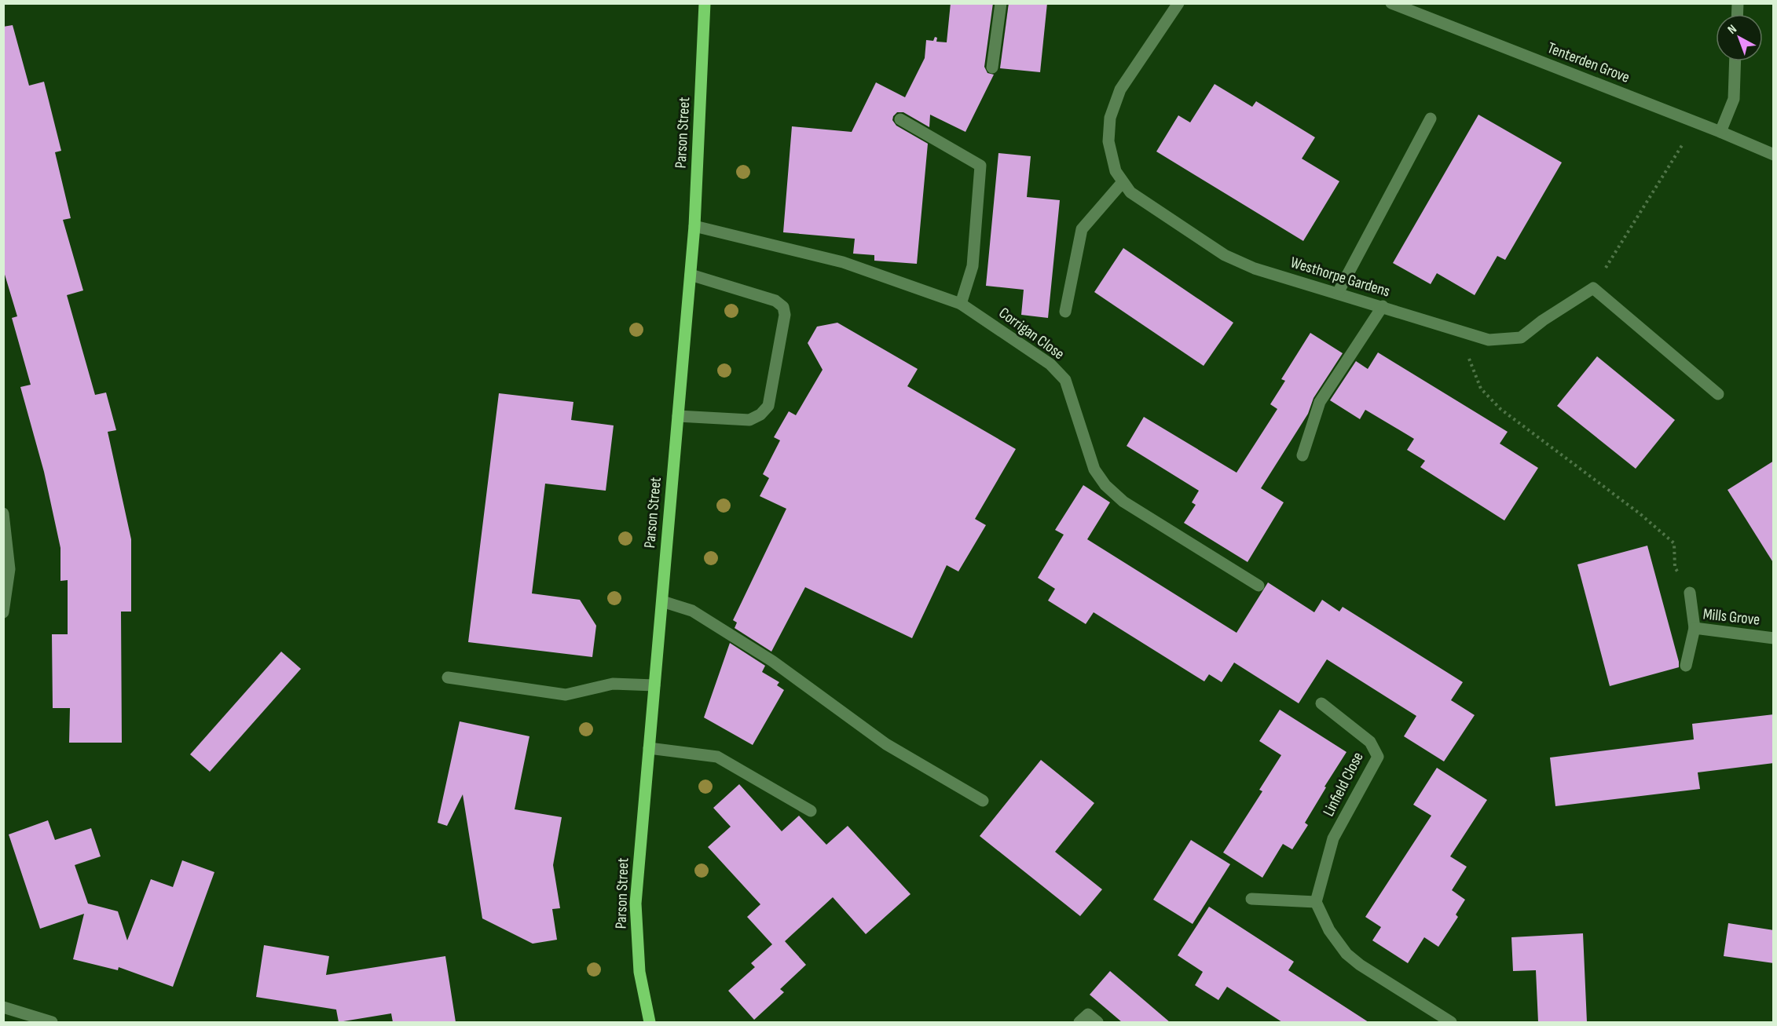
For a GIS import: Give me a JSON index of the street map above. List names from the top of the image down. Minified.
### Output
{"streets":{"main road":["Parson Street"],"street":["Tenterden Grove","Westhorpe Gardens","Corrigan Close","Mills Grove","Linfield Close"]},"crossings":[["Parson Street","Corrigan Close"]],"north":"top left"}
